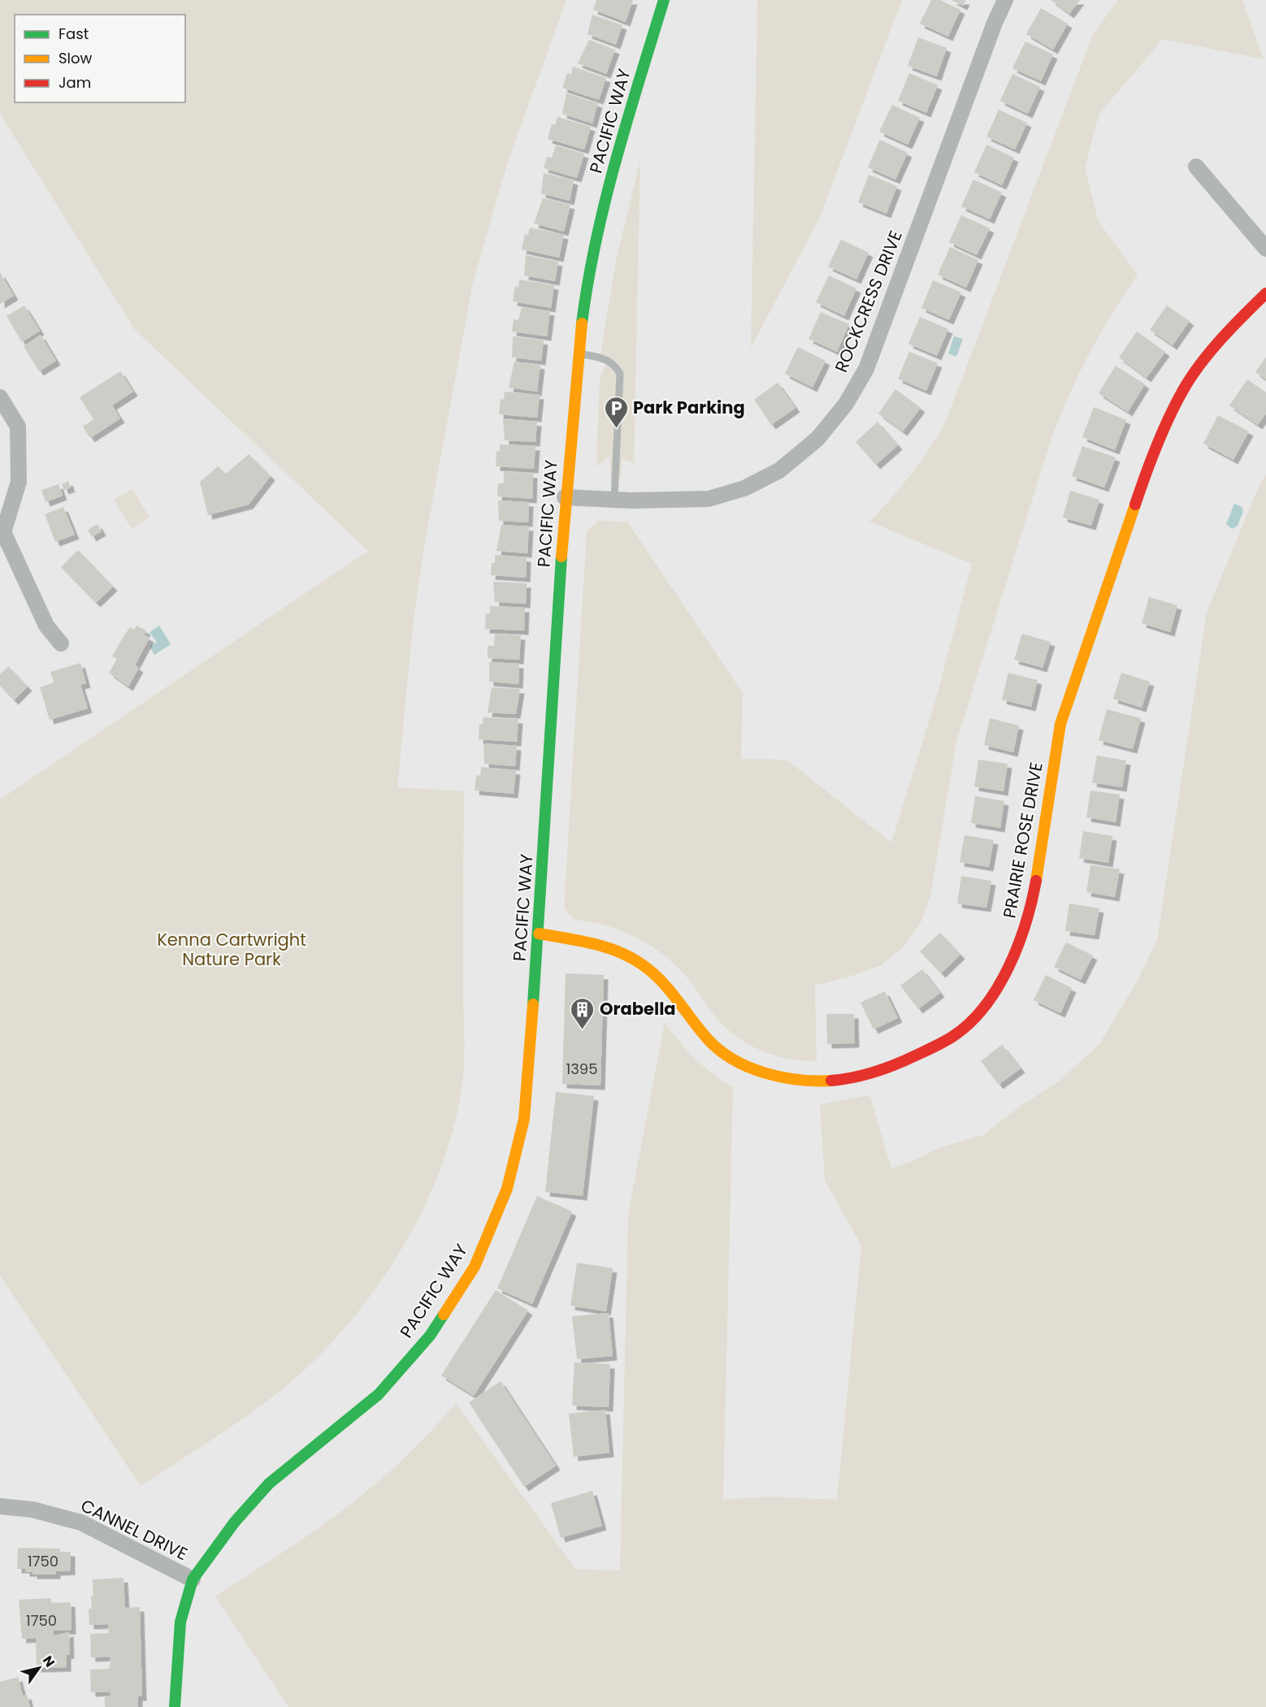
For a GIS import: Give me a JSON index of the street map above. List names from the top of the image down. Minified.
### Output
{"streets":{"street":["PACIFIC WAY","ROCKCRESS DRIVE","PRAIRIE ROSE DRIVE","CANNEL DRIVE"]},"crossings":[["PACIFIC WAY","ROCKCRESS DRIVE"],["PACIFIC WAY","PRAIRIE ROSE DRIVE"],["PACIFIC WAY","CANNEL DRIVE"]],"parks":["Kenna Cartwright Nature Park"],"places":{"parking":["Park Parking"],"building":["Orabella"]},"house_numbers":["1395","1750","1750"],"legend":["Fast","Slow","Jam"],"north":"top right"}
